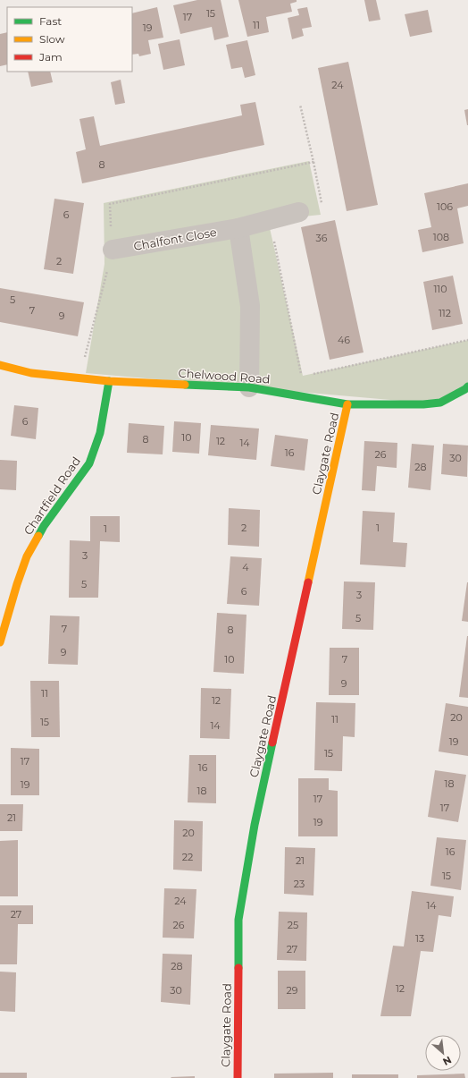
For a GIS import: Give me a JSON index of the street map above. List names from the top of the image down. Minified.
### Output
{"streets":{"street":["Chalfont Close","Chelwood Road","Claygate Road","Chartfield Road"]},"crossings":[["Chelwood Road","Claygate Road"],["Chelwood Road","Chartfield Road"]],"house_numbers":["15","17","11","19","24","8","106","6","108","36","2","110","5","7","112","9","46","6","10","8","12","14","16","26","30","28","2","1","1","3","4","5","6","3","5","7","8","9","10","7","9","11","12","20","11","15","14","19","15","17","16","18","19","18","17","17","21","19","20","16","22","21","15","23","24","14","27","26","25","13","27","28","12","30","29"],"legend":["Fast","Slow","Jam"],"north":"bottom right"}
